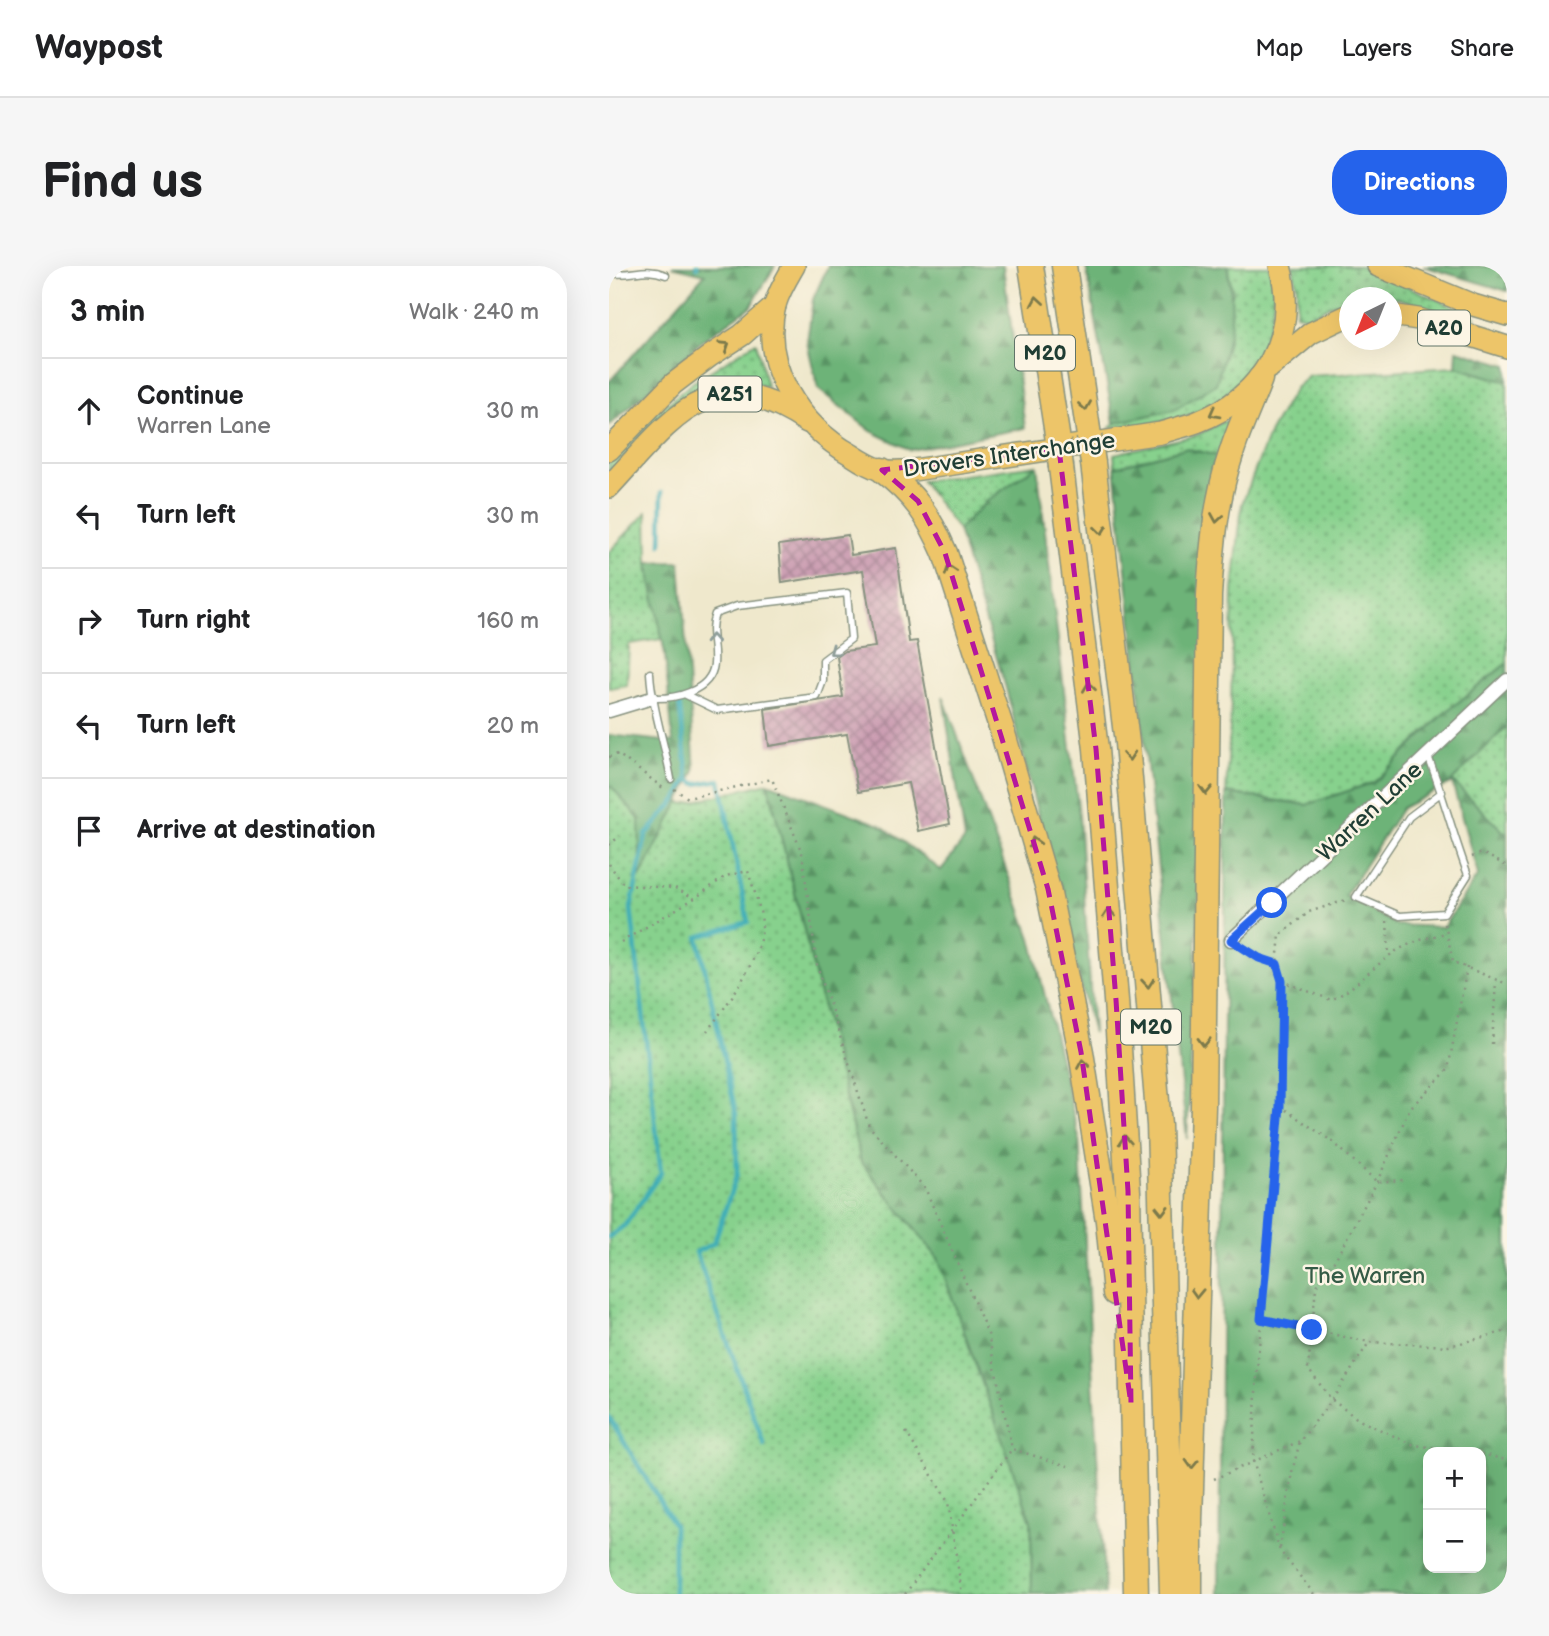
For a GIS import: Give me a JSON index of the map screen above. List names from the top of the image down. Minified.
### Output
{"streets":{"highway":["M20"],"main road":["A20","A251","Drovers Interchange"],"street":["Warren Lane"]},"crossings":[["M20","Drovers Interchange"],["A251","Drovers Interchange"]],"one_way":["Drovers Interchange"],"parks":["The Warren"],"north":"bottom left","page":{"header":"Waypost","nav":["Map","Layers","Share"],"buttons":"Directions","title":"Find us","heading":["3 min","Walk · 240 m"],"list":[["Continue","Warren Lane","30 m"],["Turn left","30 m"],["Turn right","160 m"],["Turn left","20 m"],"Arrive at destination"],"map_buttons":["+","−"]}}
